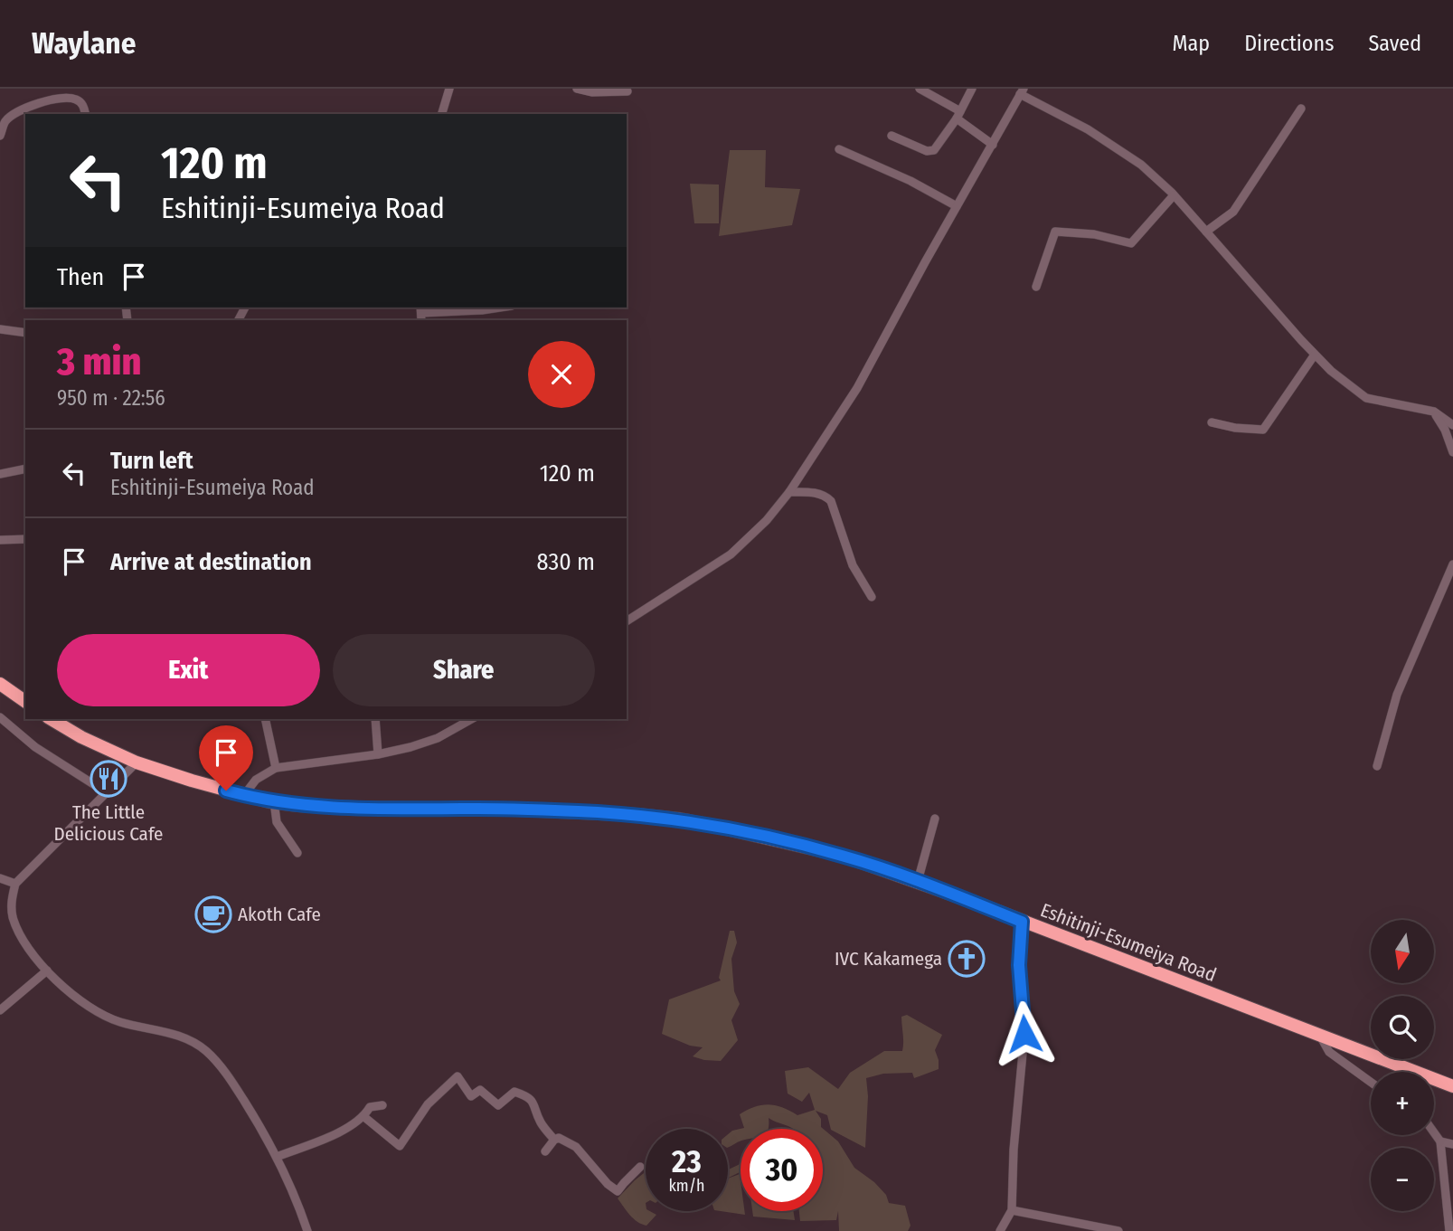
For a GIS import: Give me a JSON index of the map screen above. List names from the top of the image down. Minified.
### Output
{"streets":{"highway":["Eshitinji-Esumeiya Road"]},"places":{"restaurant":["The Little Delicious Cafe"],"cafe":["Akoth Cafe"],"church":["IVC Kakamega"]},"north":"bottom","page":{"header":"Waylane","nav":["Map","Directions","Saved"],"turn":["120 m","Eshitinji-Esumeiya Road"],"then":"Then","heading":["3 min","950 m · 22:56"],"list":[{"name":"Turn left","note":"Eshitinji-Esumeiya Road","value":"120 m"},{"name":"Arrive at destination","value":"830 m"}],"buttons":["Exit","Share"],"map_buttons":["+","−"],"speed":"23 km/h","limit":"30"}}
